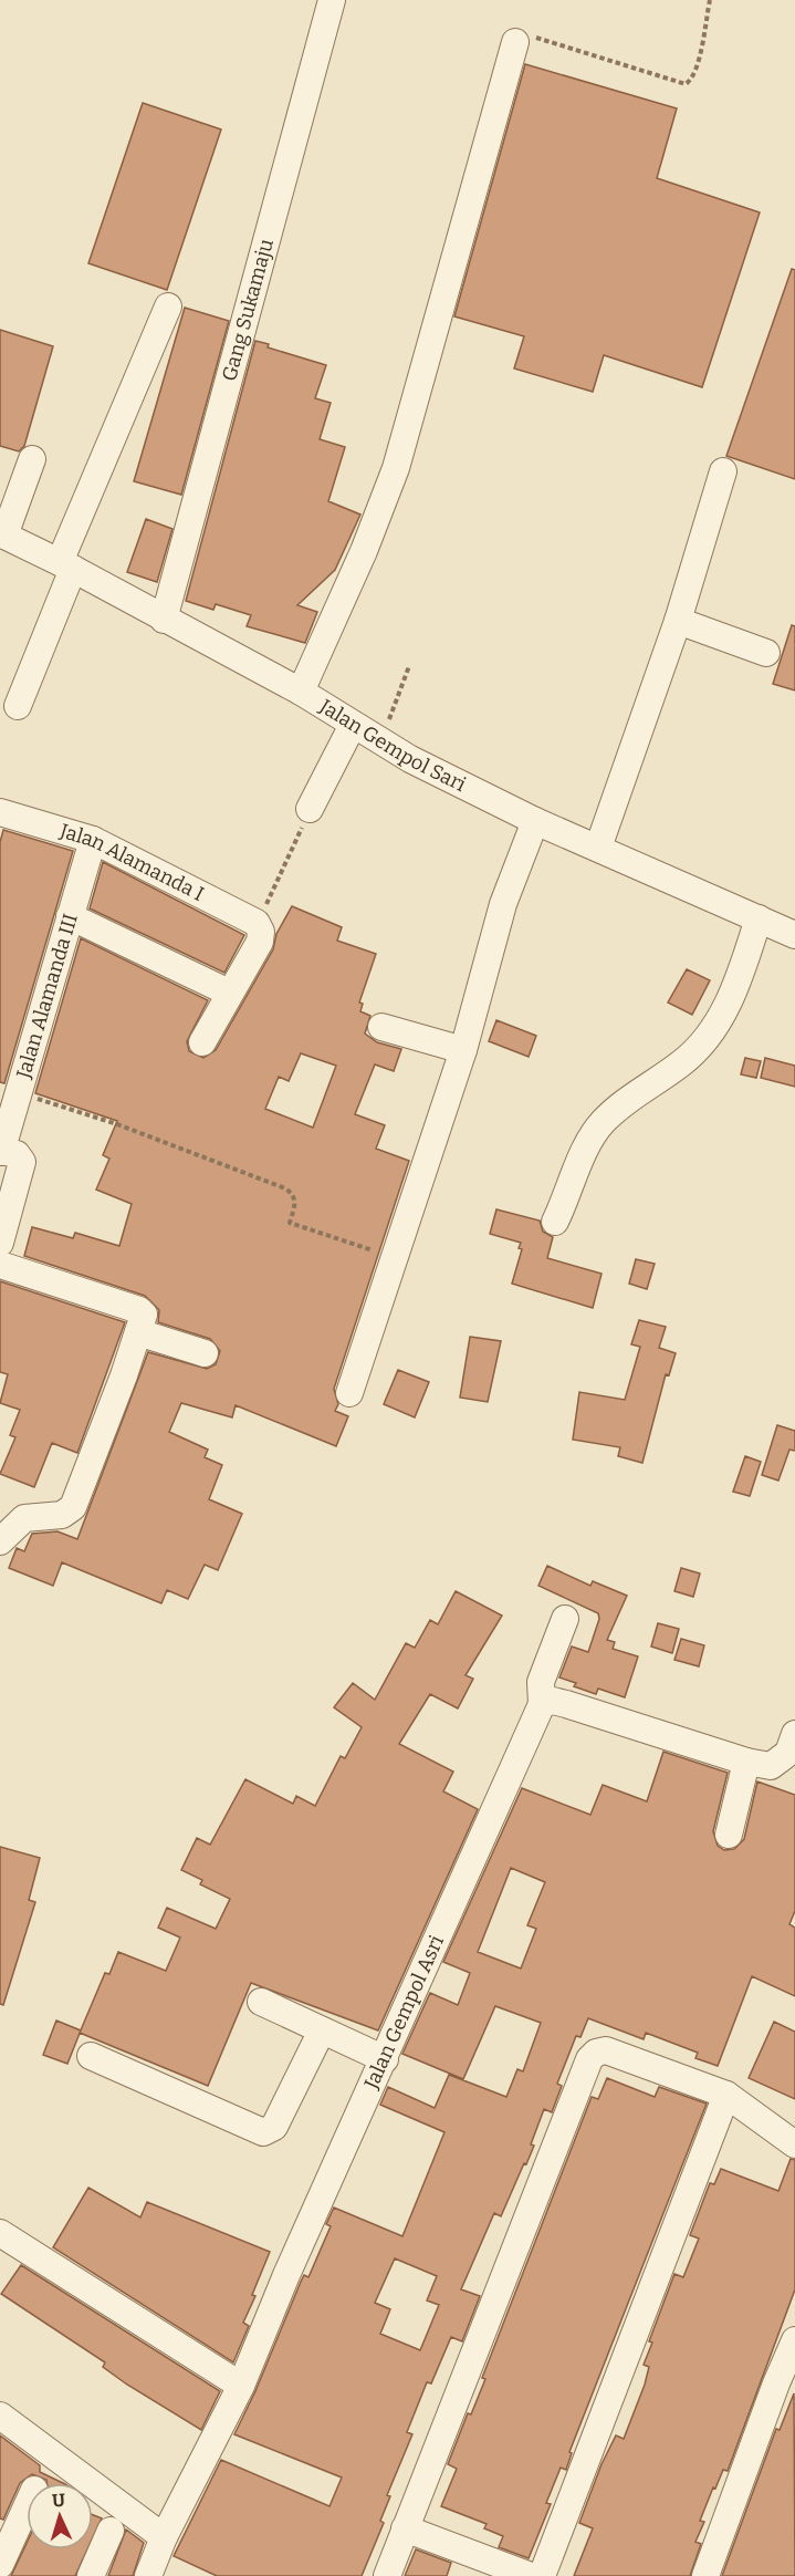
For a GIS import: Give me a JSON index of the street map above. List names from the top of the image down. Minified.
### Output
{"streets":{"street":["Gang Sukamaju","Jalan Gempol Sari","Jalan Alamanda I","Jalan Alamanda III","Jalan Gempol Asri"]},"crossings":[["Gang Sukamaju","Jalan Gempol Sari"],["Jalan Alamanda I","Jalan Alamanda III"]],"north":"top"}
